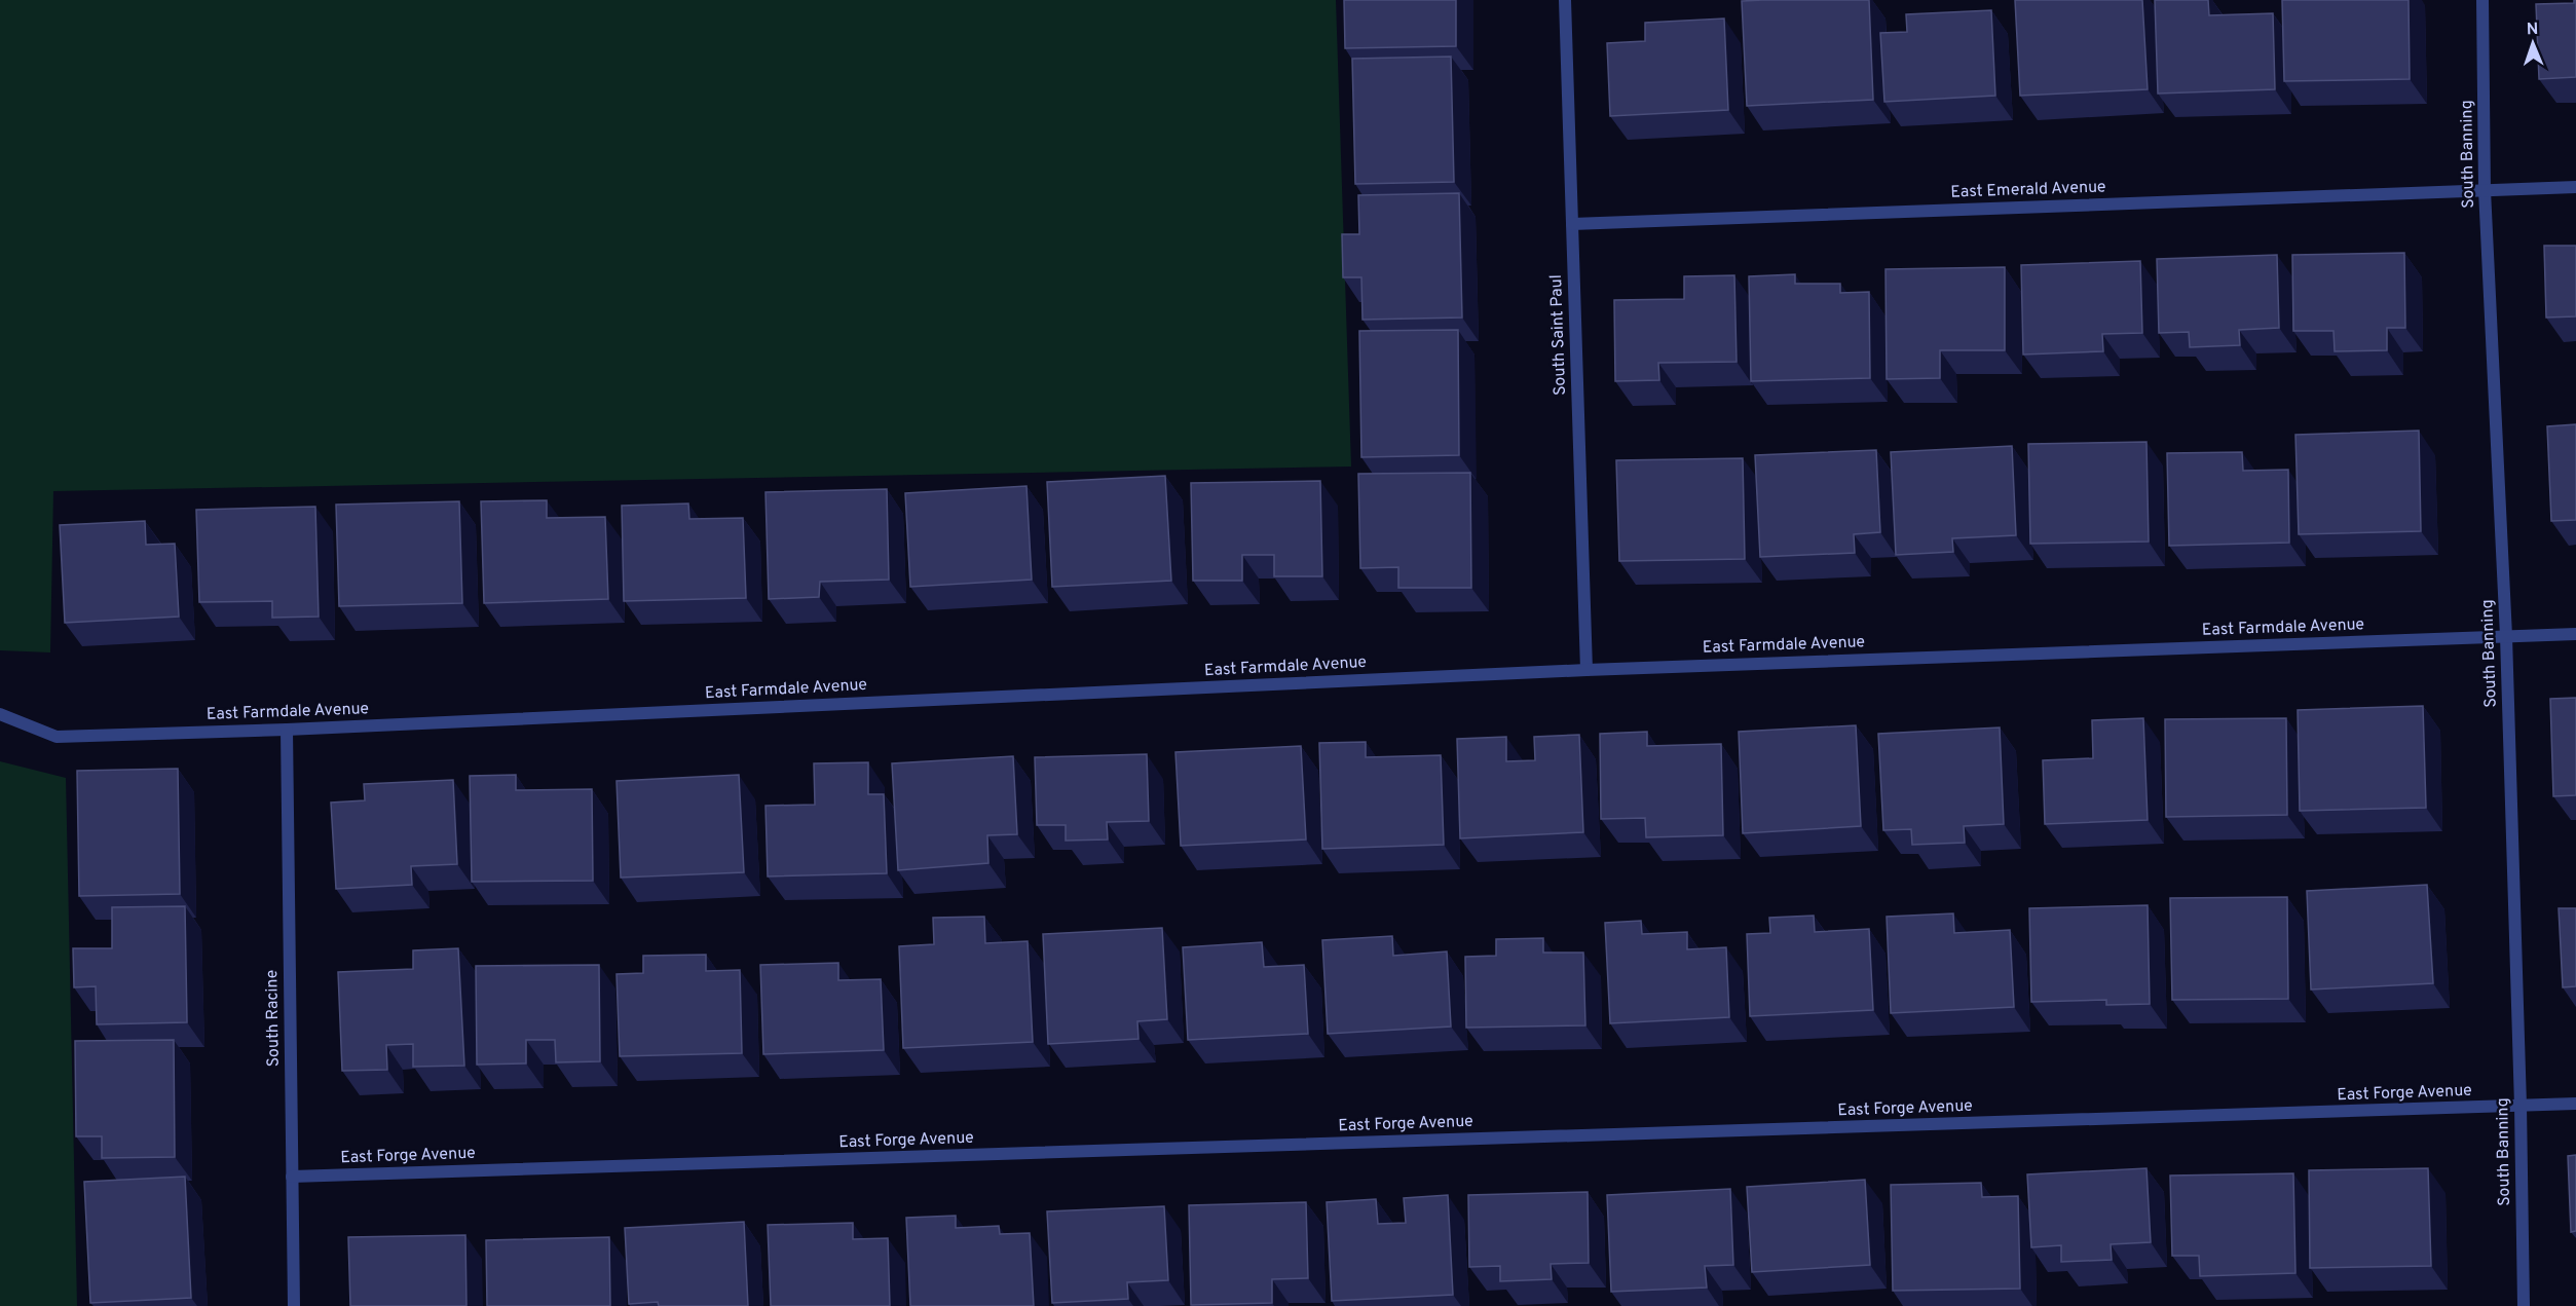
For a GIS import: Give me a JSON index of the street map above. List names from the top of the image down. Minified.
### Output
{"streets":{"street":["South Banning","East Emerald Avenue","South Saint Paul","East Farmdale Avenue","South Racine","East Forge Avenue"]},"crossings":[["South Banning","East Emerald Avenue"],["South Banning","East Farmdale Avenue"],["South Banning","East Forge Avenue"],["East Emerald Avenue","South Saint Paul"],["South Saint Paul","East Farmdale Avenue"],["East Farmdale Avenue","South Racine"],["South Racine","East Forge Avenue"]],"north":"top"}
